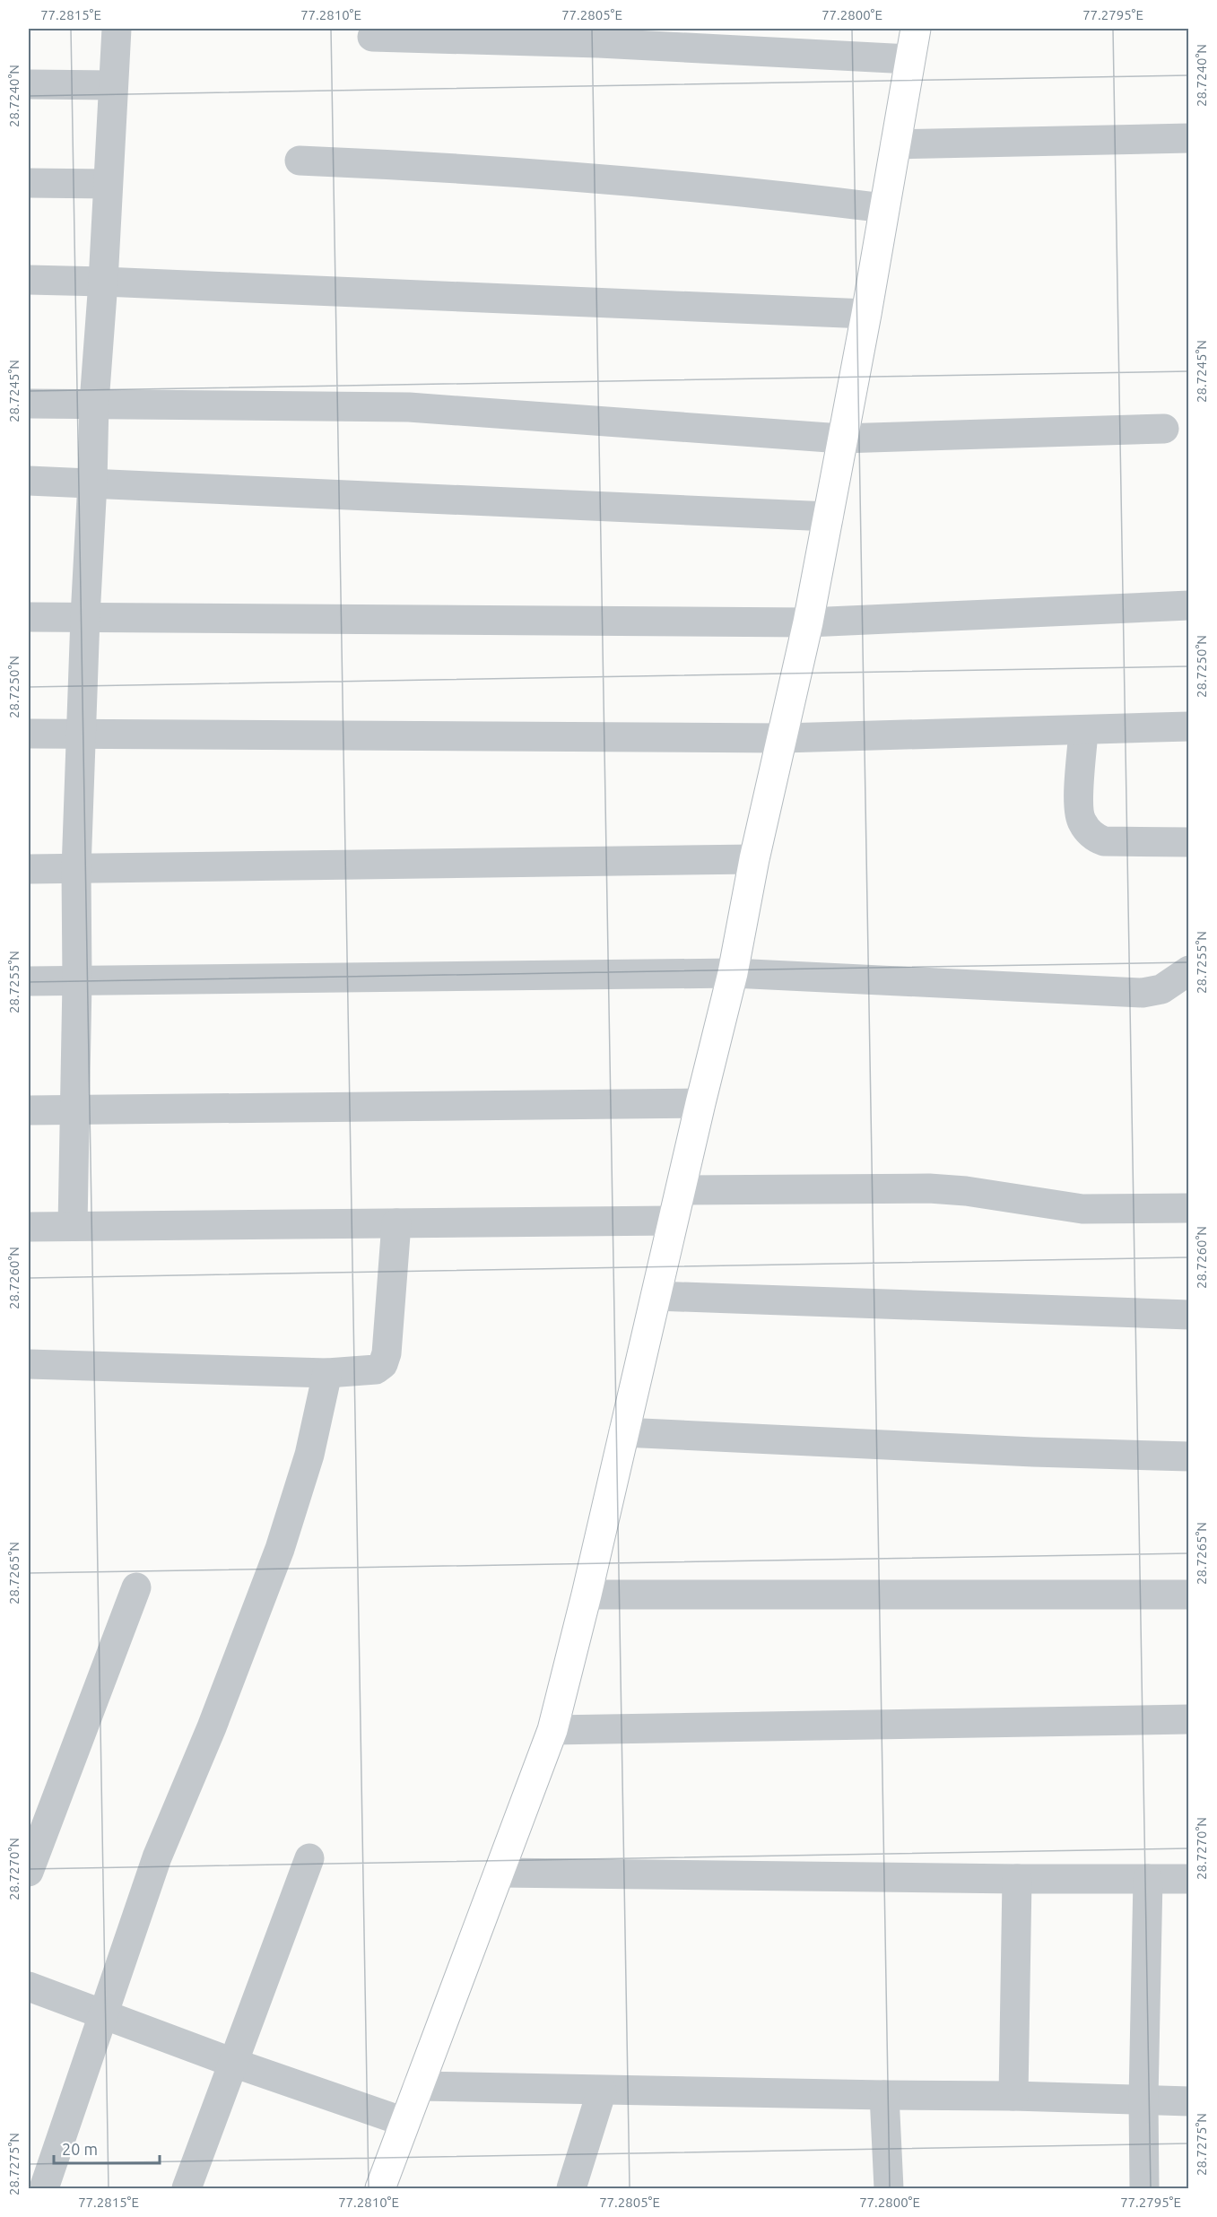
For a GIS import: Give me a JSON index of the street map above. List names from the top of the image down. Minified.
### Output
{"scale_bar":"20 m","coordinates":["77.2815°E","77.2810°E","77.2805°E","77.2800°E","77.2795°E","28.7240°N","28.7245°N","28.7250°N","28.7255°N","28.7260°N","28.7265°N","28.7270°N","28.7275°N"]}
